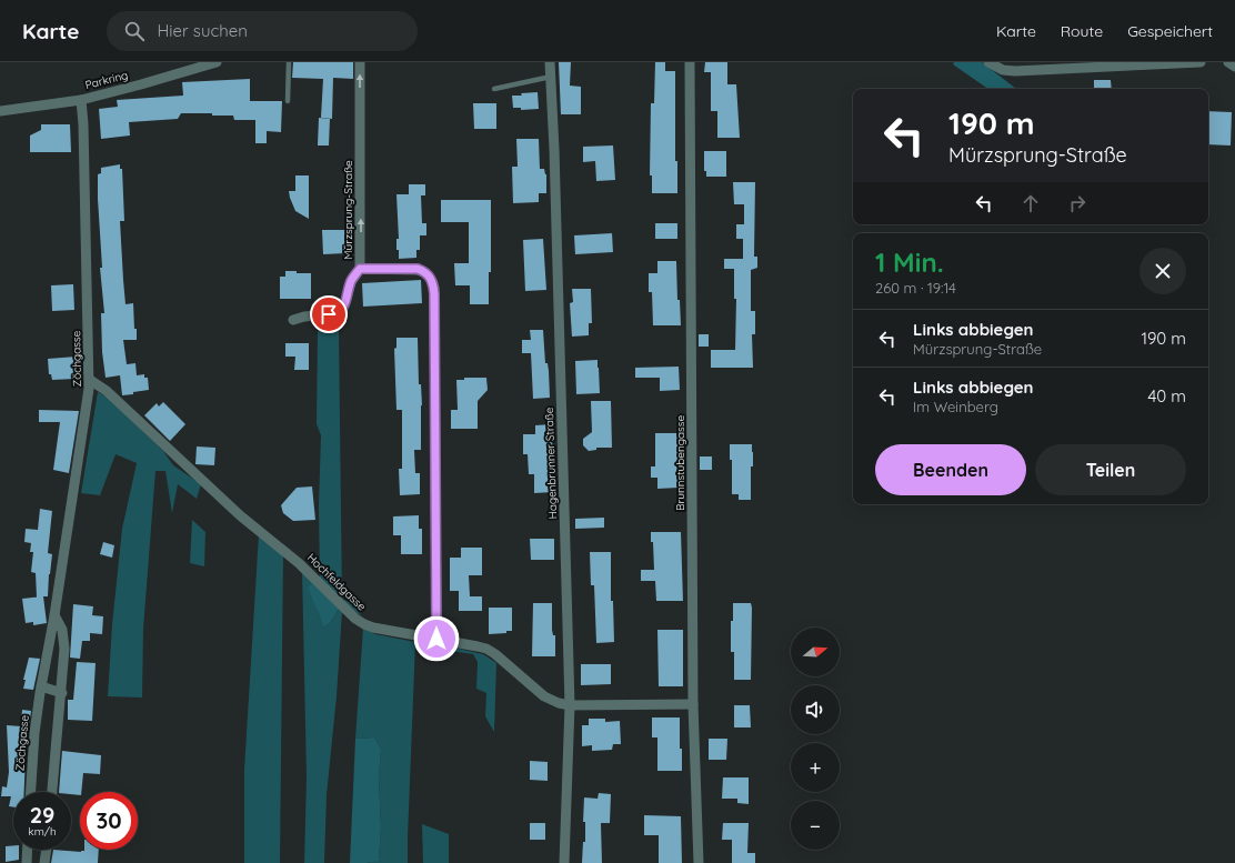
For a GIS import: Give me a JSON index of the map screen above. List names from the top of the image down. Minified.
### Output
{"streets":{"street":["Parkring","Mürzsprung-Straße","Zöchgasse","Hagenbrunner Straße","Brunnstubengasse","Hochfeldgasse"]},"crossings":[["Parkring","Zöchgasse"],["Mürzsprung-Straße","Hochfeldgasse"],["Zöchgasse","Hochfeldgasse"],["Hagenbrunner Straße","Hochfeldgasse"],["Brunnstubengasse","Hochfeldgasse"]],"north":"right","page":{"header":"Karte","search":"Hier suchen","nav":["Karte","Route","Gespeichert"],"turn":["190 m","Mürzsprung-Straße"],"heading":["1 Min.","260 m · 19:14"],"list":[{"name":"Links abbiegen","note":"Mürzsprung-Straße","value":"190 m"},{"name":"Links abbiegen","note":"Im Weinberg","value":"40 m"}],"buttons":["Beenden","Teilen"],"map_buttons":["+","−"],"speed":"29 km/h","limit":"30"}}
